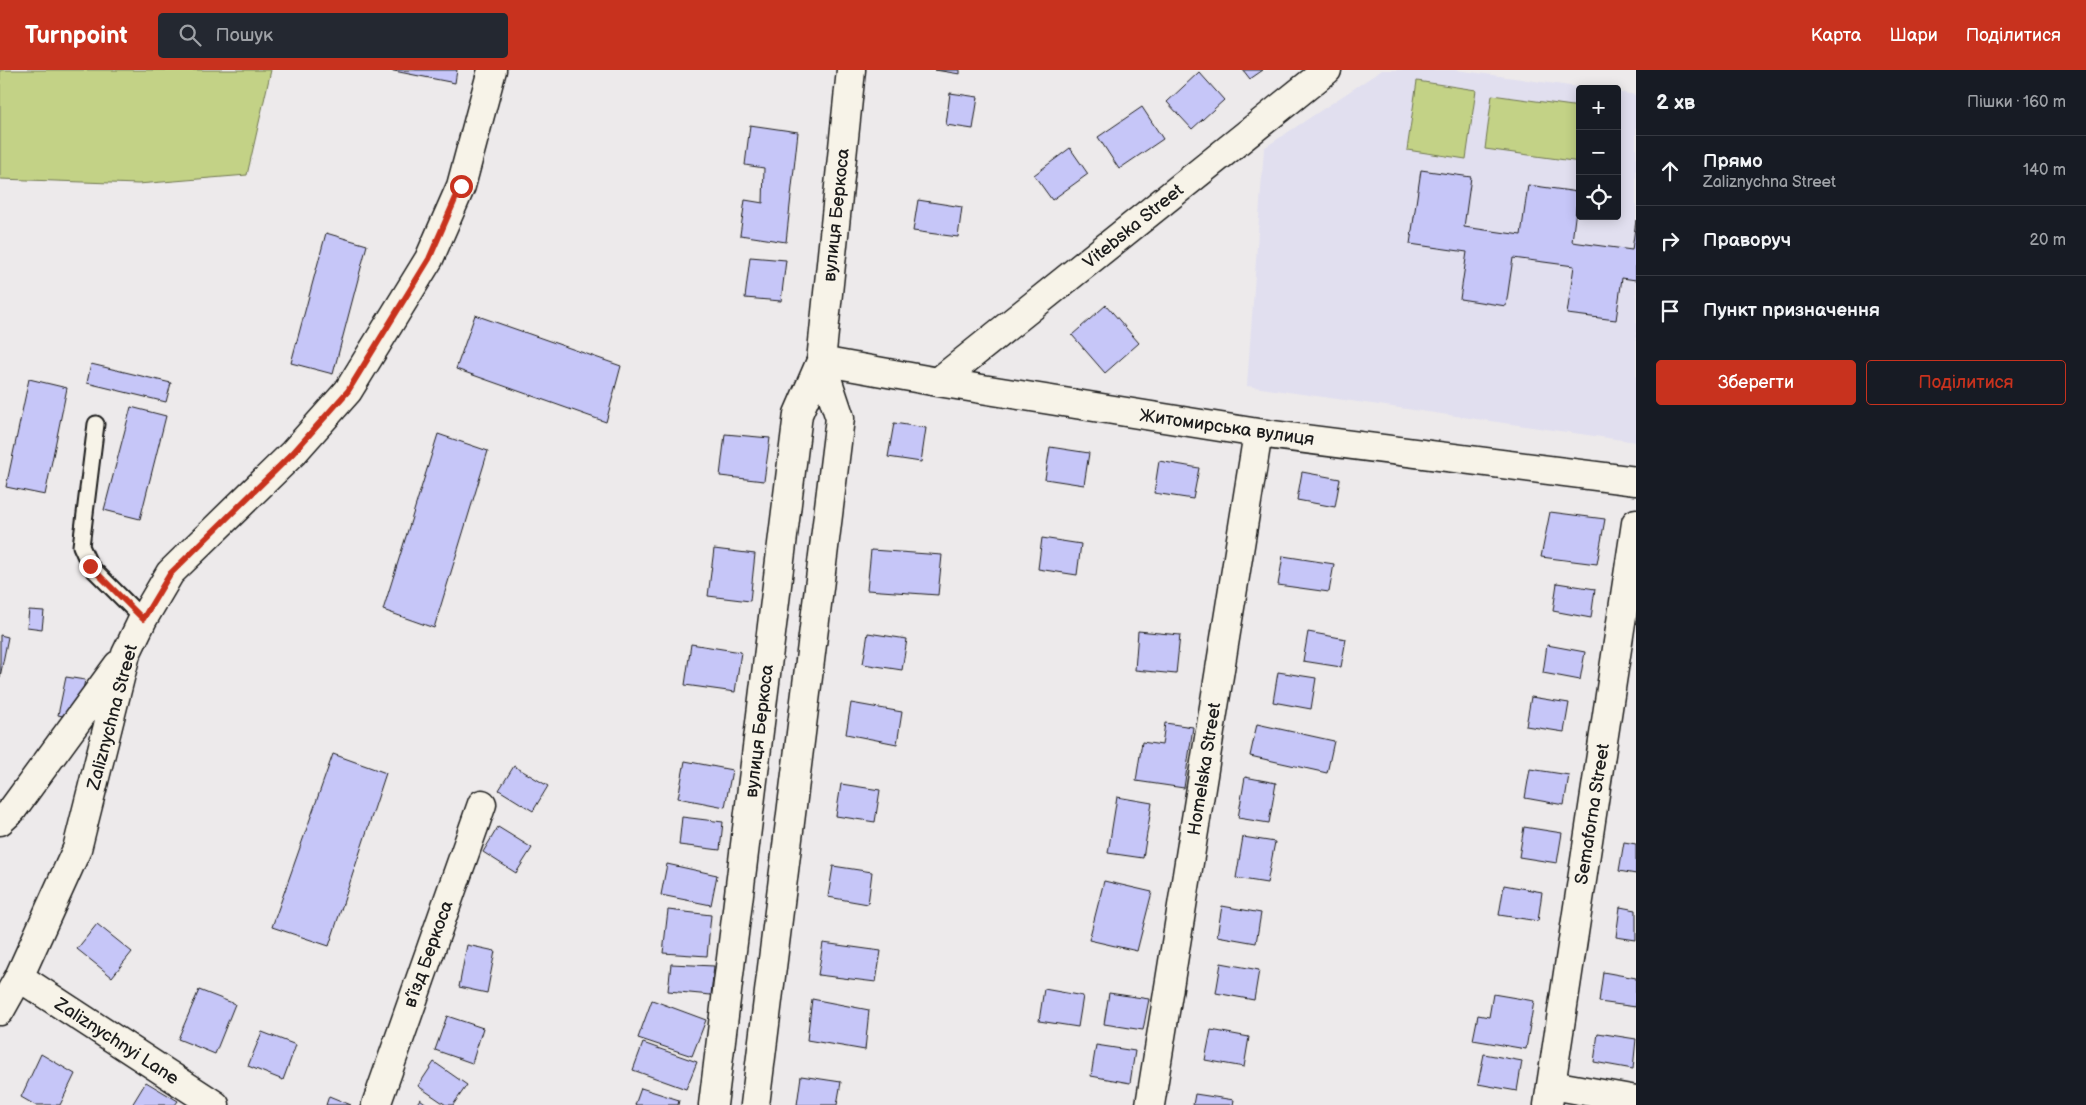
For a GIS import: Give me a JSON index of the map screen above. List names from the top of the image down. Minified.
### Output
{"streets":{"street":["вулиця Беркоса","Vitebska Street","Житомирська вулиця","Zaliznychna Street","Homelska Street","Semaforna Street","в’їзд Беркоса","Zaliznychnyi Lane"]},"crossings":[["вулиця Беркоса","Житомирська вулиця"],["Vitebska Street","Житомирська вулиця"],["Житомирська вулиця","Homelska Street"],["Zaliznychna Street","Zaliznychnyi Lane"]],"page":{"header":"Turnpoint","search":"Пошук","nav":["Карта","Шари","Поділитися"],"heading":["2 хв","Пішки · 160 m"],"map_buttons":["+","−"],"list":[["Прямо","Zaliznychna Street","140 m"],["Праворуч","20 m"],"Пункт призначення"],"buttons":["Зберегти","Поділитися"]}}
